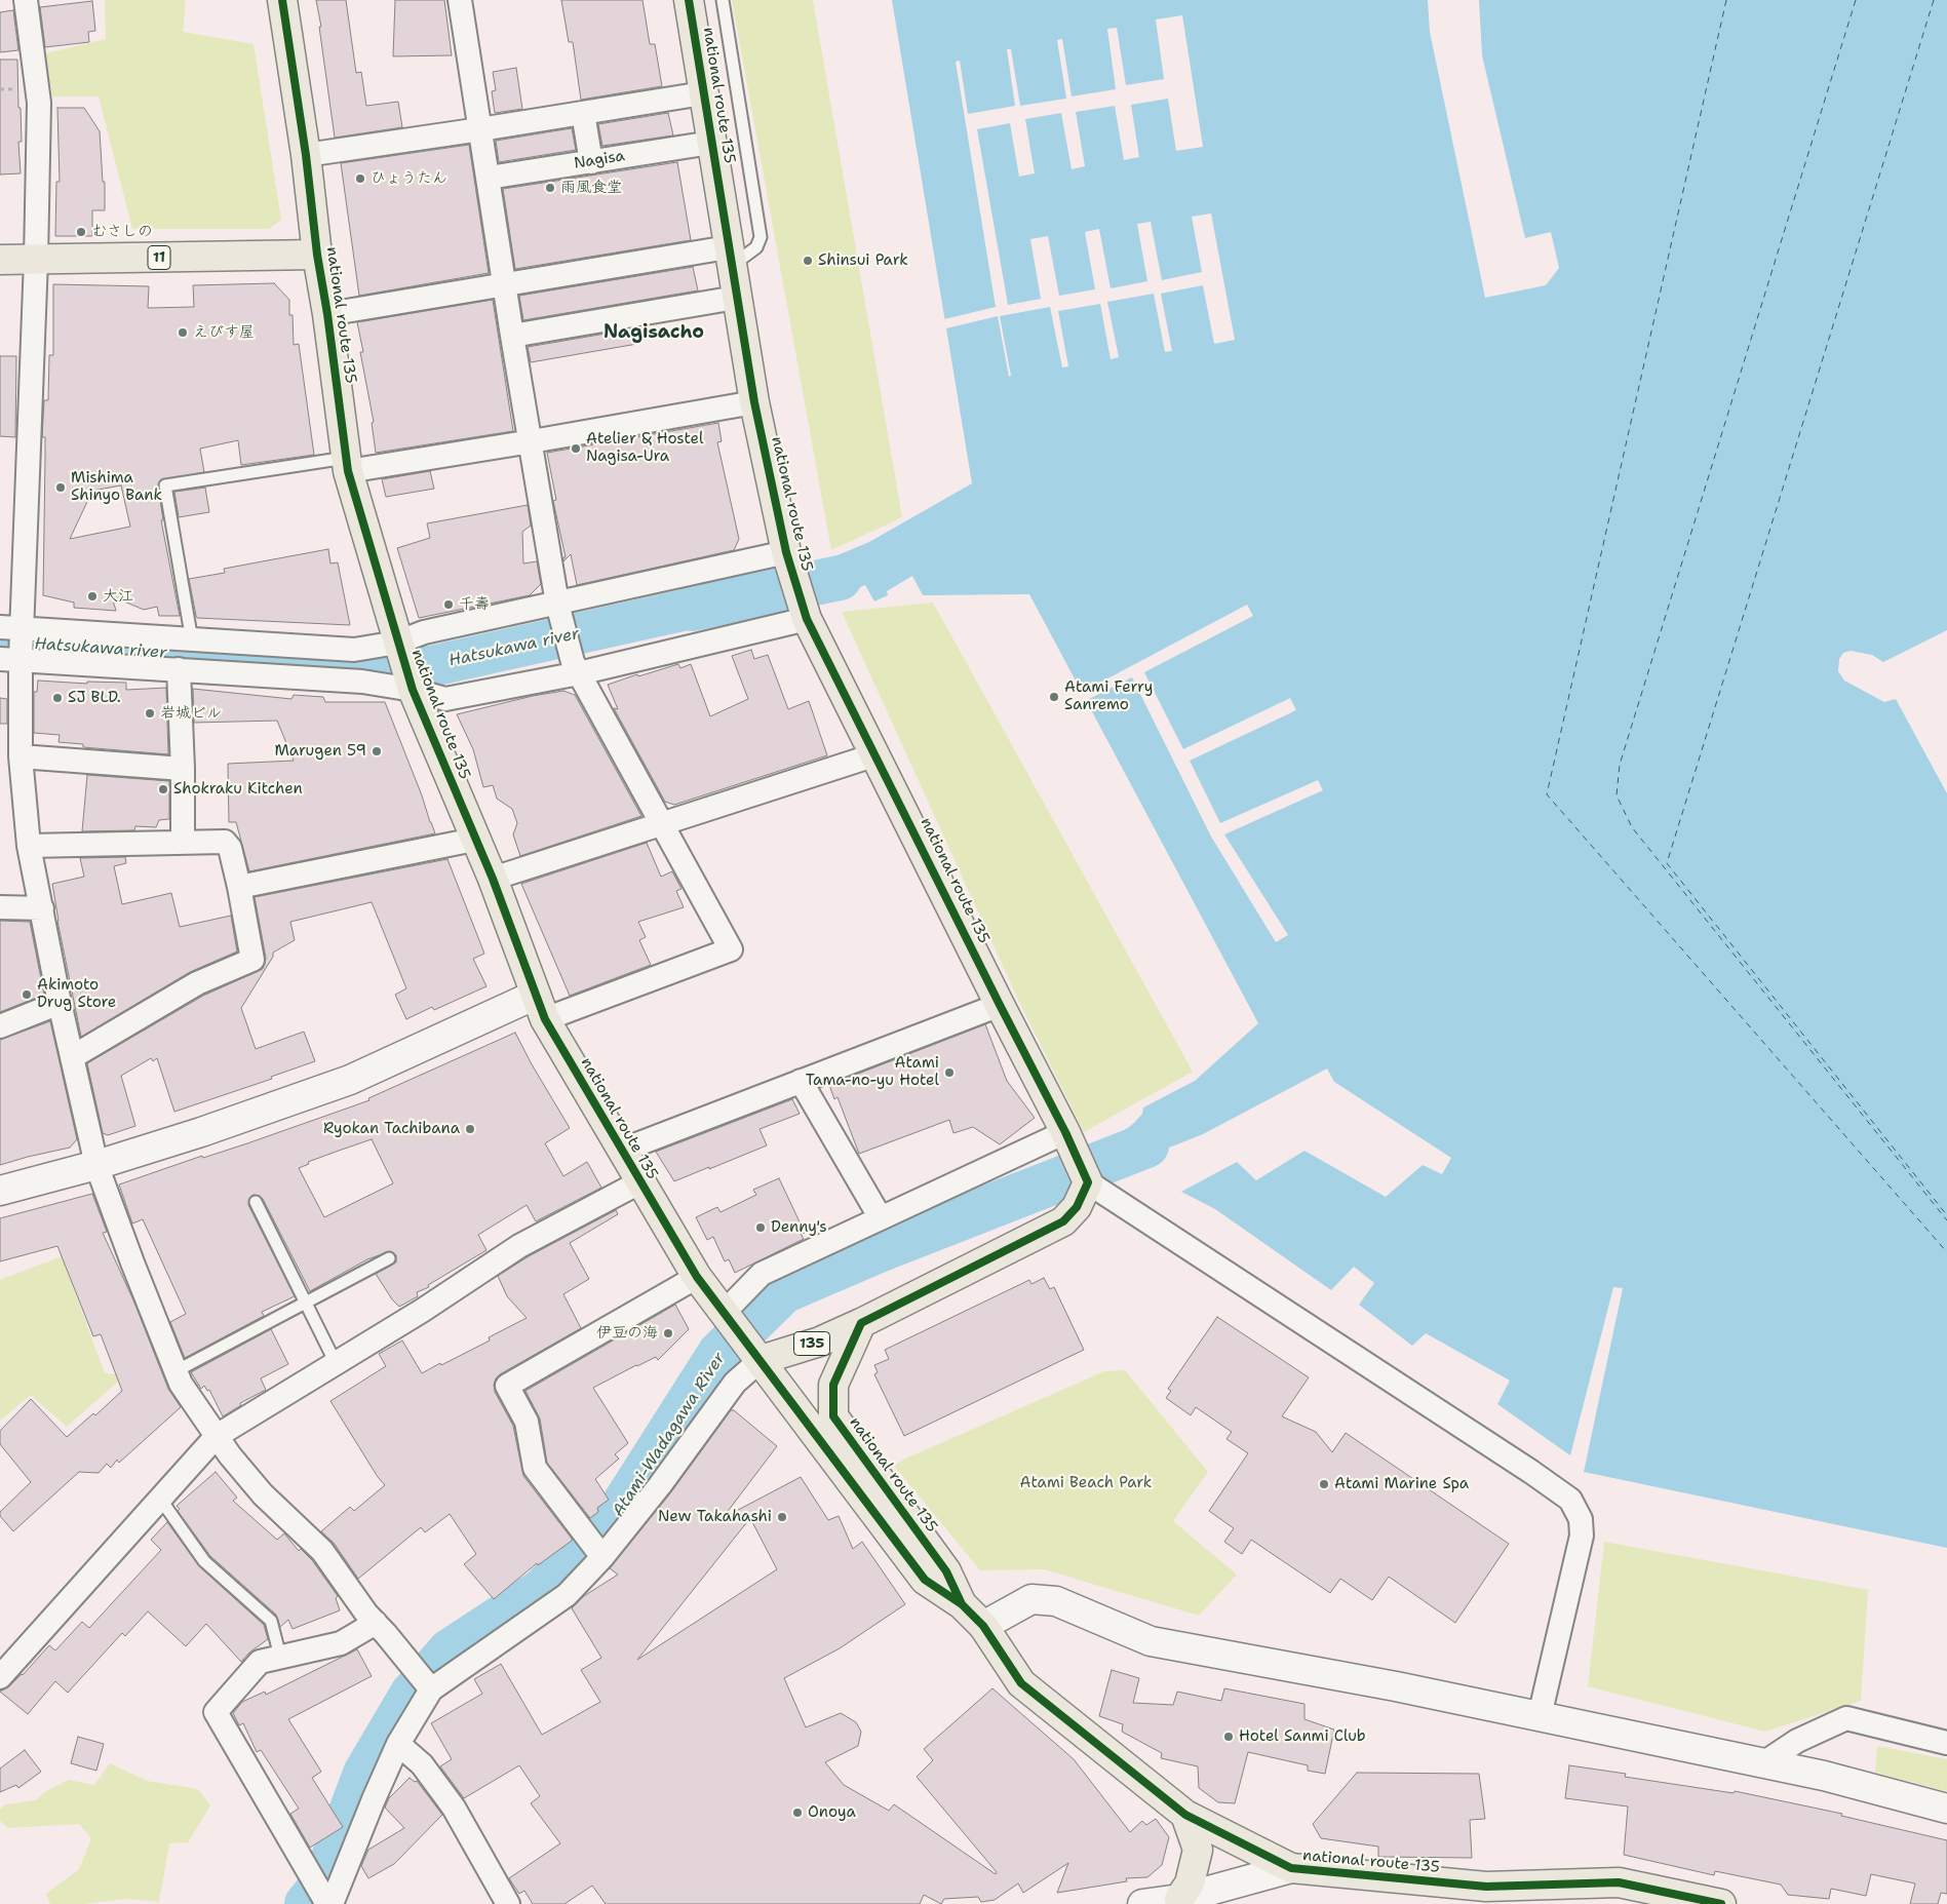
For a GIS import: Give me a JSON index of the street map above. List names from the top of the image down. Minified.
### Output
{"streets":{"main road":["national route 135","11","135"],"street":["Nagisa"]},"crossings":[["national route 135","Nagisa"],["national route 135","11"],["national route 135","135"]],"districts":["Nagisacho"],"water":["Hatsukawa river","Atami-Wadagawa River"],"parks":["Atami Beach Park"],"places":["ひょうたん","雨風食堂","むさしの","Shinsui Park","えびす屋","Atelier & Hostel Nagisa-Ura","Mishima Shinyo Bank","大江","千壽","Atami Ferry Sanremo","SJ BLD.","岩城ビル","Marugen 59","Shokraku Kitchen","Akimoto Drug Store","Atami Tama-no-yu Hotel","Ryokan Tachibana","Denny's","伊豆の海","Atami Marine Spa","New Takahashi","Hotel Sanmi Club","Onoya"]}
